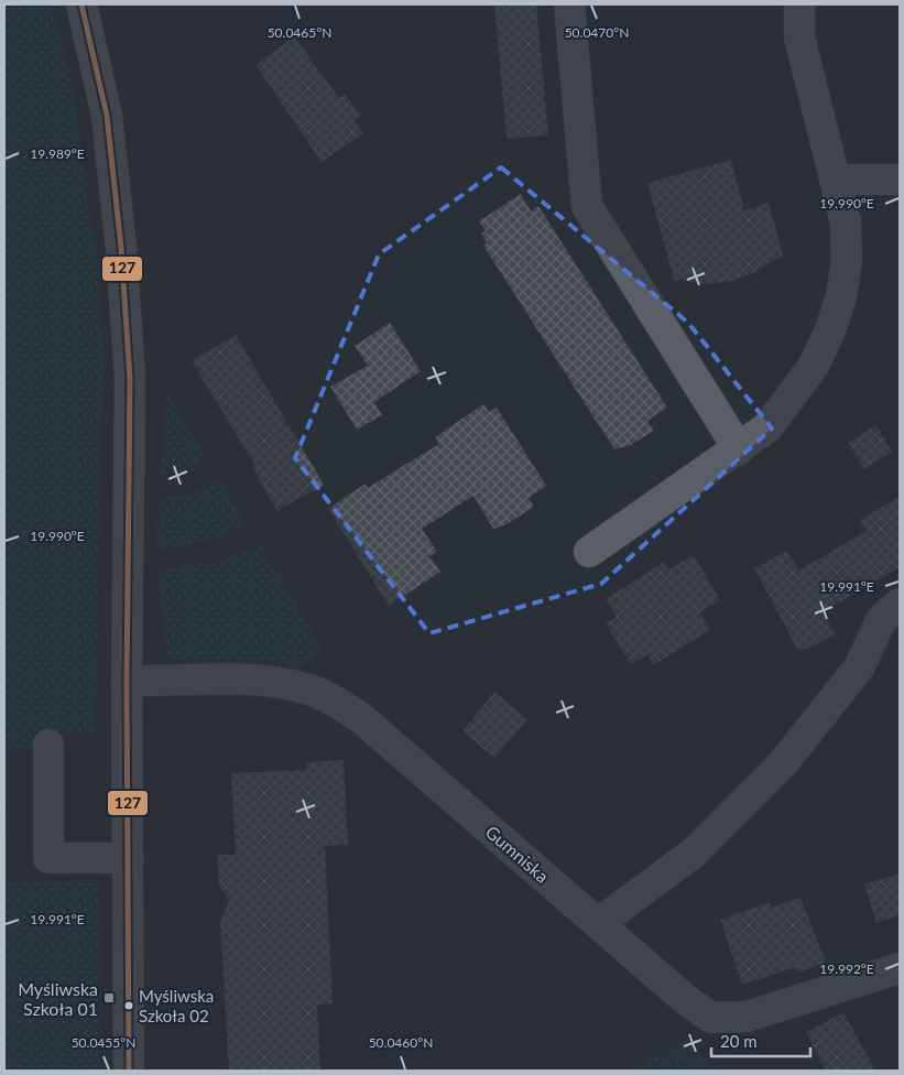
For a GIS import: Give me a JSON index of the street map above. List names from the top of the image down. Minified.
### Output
{"streets":{"street":["Gumniska"]},"places":{"transit":["Myśliwska Szkoła 01"],"other":["Myśliwska Szkoła 02"]},"lines":["transit line 127"],"scale_bar":"20 m","coordinates":["50.0470°N","50.0465°N","19.989°E","19.990°E","19.991°E","19.992°E","50.0455°N","50.0460°N"]}
